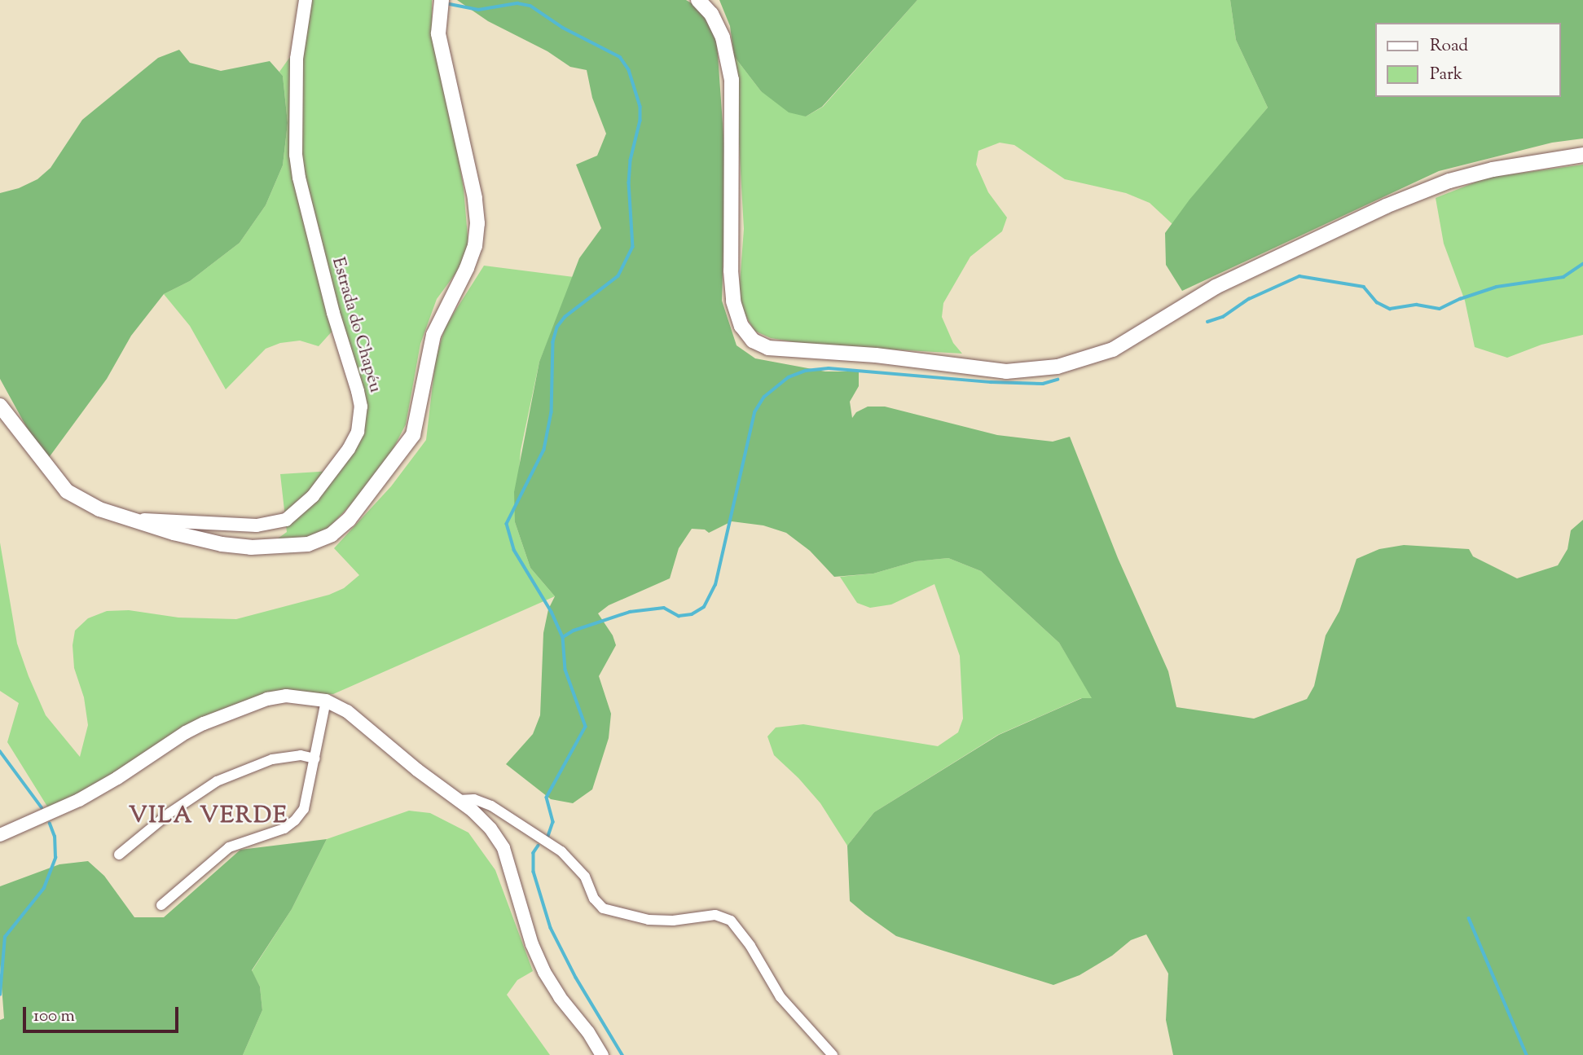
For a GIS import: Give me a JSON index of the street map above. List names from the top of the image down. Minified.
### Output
{"streets":{"street":["Estrada do Chapéu"]},"districts":["VILA VERDE"],"legend":["Road","Park"],"scale_bar":"100 m"}
